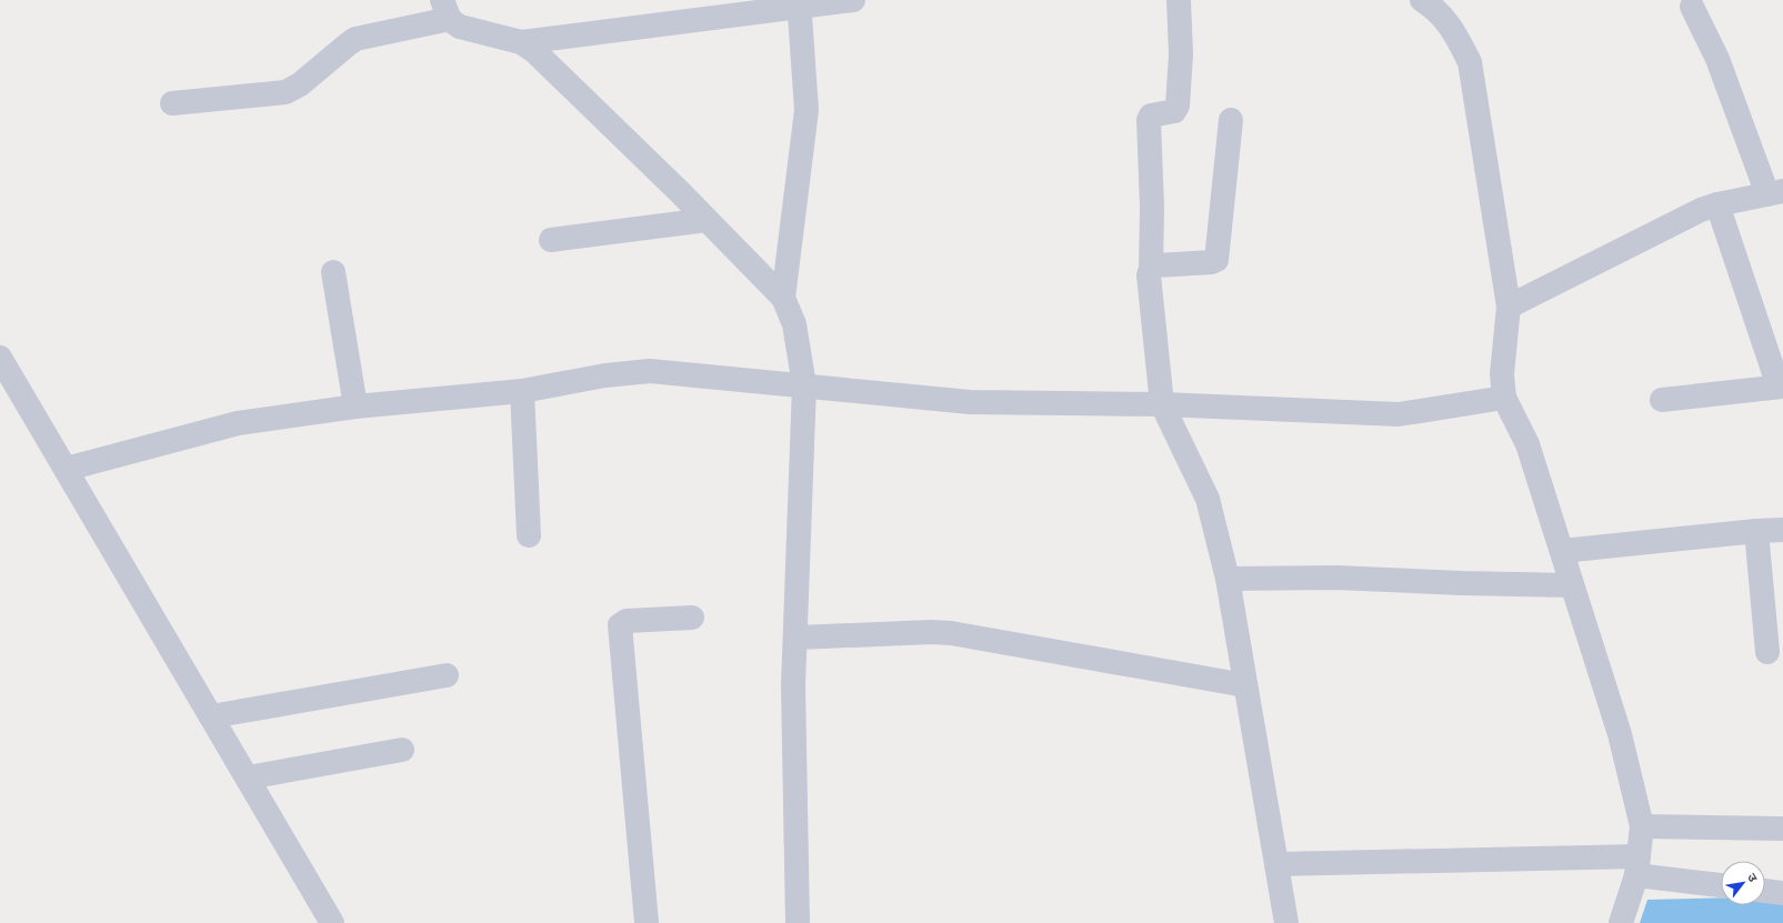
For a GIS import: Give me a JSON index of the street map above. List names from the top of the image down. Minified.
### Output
{"north":"top right"}
